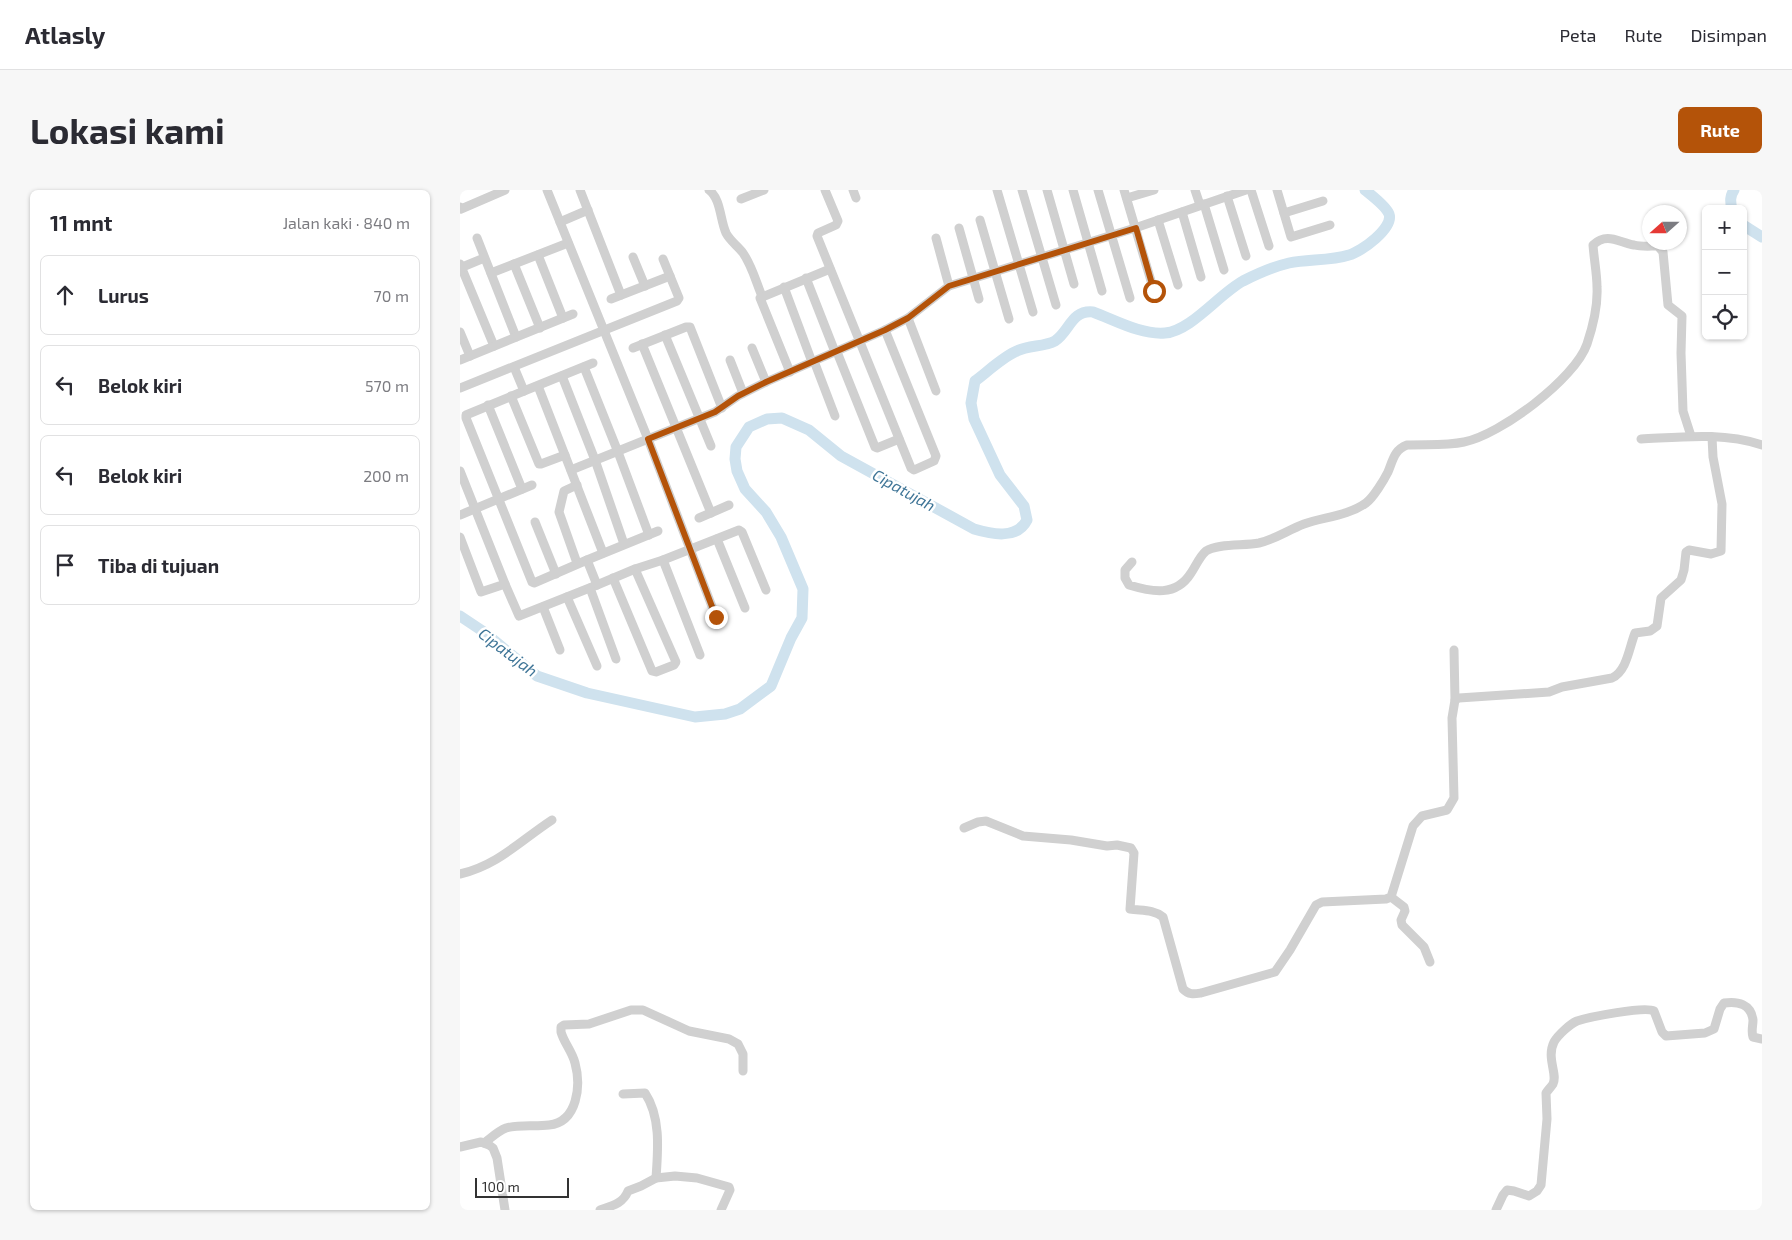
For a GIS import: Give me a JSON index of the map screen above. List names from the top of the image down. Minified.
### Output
{"water":["Cipatujah"],"scale_bar":"100 m","north":"left","page":{"header":"Atlasly","nav":["Peta","Rute","Disimpan"],"buttons":"Rute","title":"Lokasi kami","heading":["11 mnt","Jalan kaki · 840 m"],"map_buttons":["+","−"],"list":[["Lurus","70 m"],["Belok kiri","570 m"],["Belok kiri","200 m"],"Tiba di tujuan"],"scale":"100 m"}}
